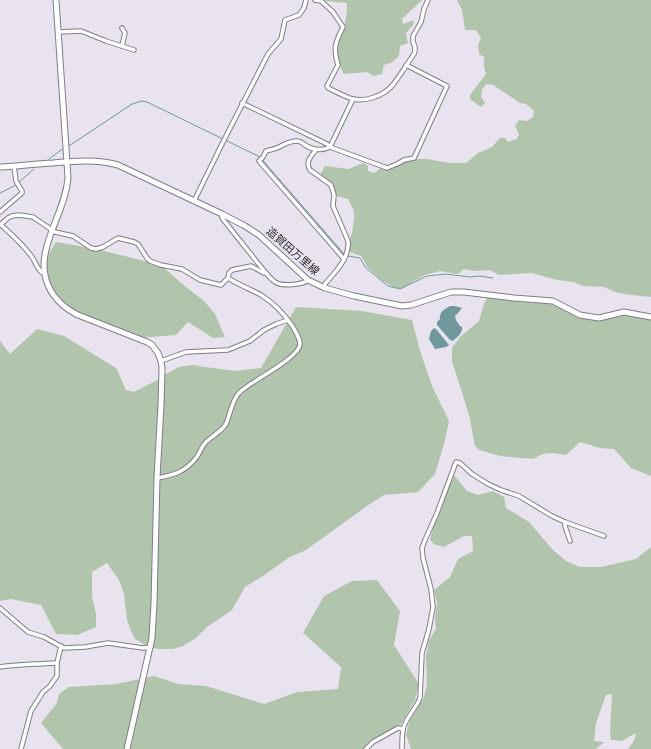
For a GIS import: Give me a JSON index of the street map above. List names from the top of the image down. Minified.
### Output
{"streets":{"street":["造賀田万里線"]}}
